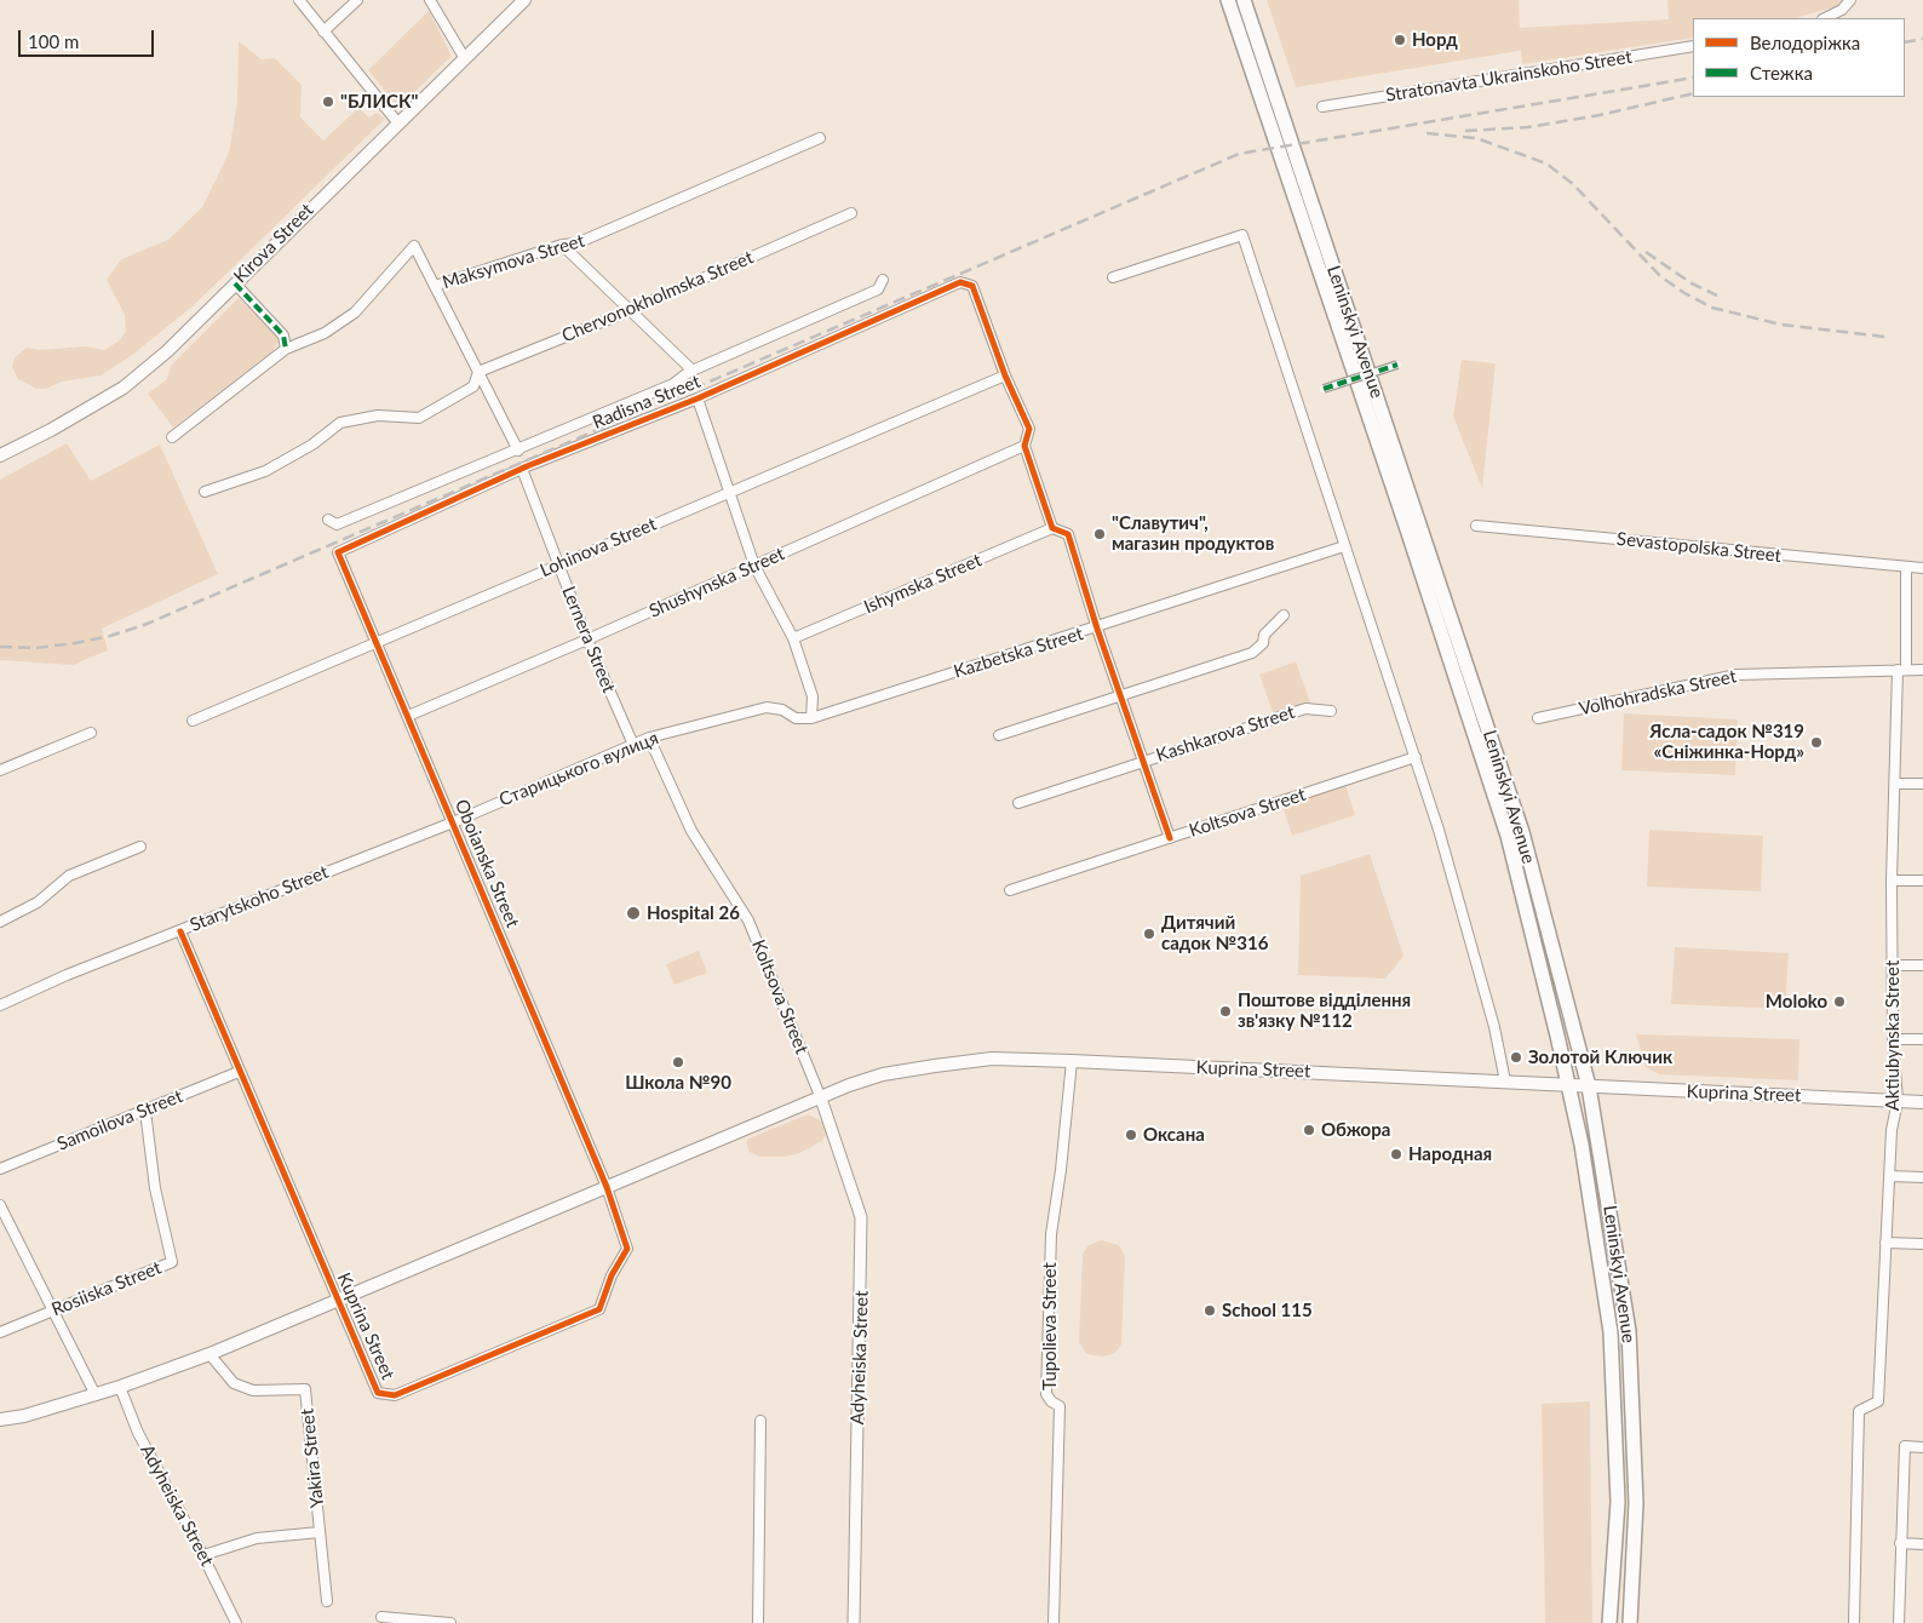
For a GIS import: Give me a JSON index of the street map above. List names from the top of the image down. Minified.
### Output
{"streets":{"main road":["Kirova Street","Leninskyi Avenue","Kuprina Street"],"street":["Stratonavta Ukrainskoho Street","Maksymova Street","Chervonokholmska Street","Radisna Street","Lohinova Street","Sevastopolska Street","Shushynska Street","Ishymska Street","Lernera Street","Kazbetska Street","Volhohradska Street","Kashkarova Street","Старицького вулиця","Koltsova Street","Oboianska Street","Starytskoho Street","Aktiubynska Street","Samoilova Street","Rosiiska Street","Tupolieva Street","Adyheiska Street","Yakira Street"]},"crossings":[["Leninskyi Avenue","Kuprina Street"],["Radisna Street","Lohinova Street"],["Radisna Street","Lernera Street"],["Radisna Street","Oboianska Street"],["Lohinova Street","Lernera Street"],["Lohinova Street","Oboianska Street"],["Sevastopolska Street","Aktiubynska Street"],["Shushynska Street","Lernera Street"],["Shushynska Street","Oboianska Street"],["Lernera Street","Старицького вулиця"],["Kazbetska Street","Старицького вулиця"],["Volhohradska Street","Aktiubynska Street"],["Старицького вулиця","Koltsova Street"],["Старицького вулиця","Oboianska Street"],["Старицького вулиця","Starytskoho Street"],["Koltsova Street","Kuprina Street"],["Koltsova Street","Adyheiska Street"],["Oboianska Street","Starytskoho Street"],["Oboianska Street","Kuprina Street"],["Starytskoho Street","Kuprina Street"],["Aktiubynska Street","Kuprina Street"],["Kuprina Street","Samoilova Street"],["Kuprina Street","Tupolieva Street"],["Kuprina Street","Adyheiska Street"],["Kuprina Street","Yakira Street"],["Samoilova Street","Rosiiska Street"]],"places":["Норд","\"БЛИСК\"","\"Славутич\", магазин продуктов","Ясла-садок №319 «Сніжинка-Норд»","Hospital 26","Дитячий садок №316","Moloko","Поштове відділення зв'язку №112","Золотой Ключик","Школа №90","Обжора","Оксана","Народная","School 115"],"legend":["Велодоріжка","Стежка"],"scale_bar":"100 m"}
